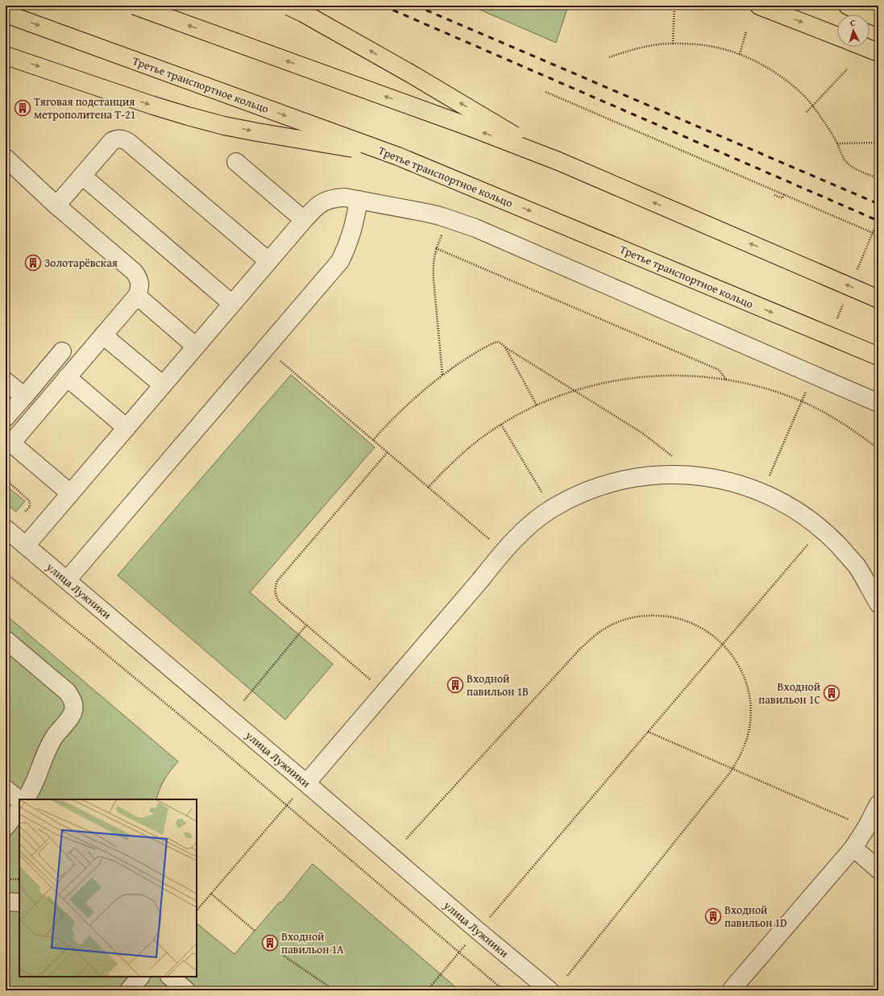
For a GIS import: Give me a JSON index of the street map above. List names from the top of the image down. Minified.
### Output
{"streets":{"main road":["Третье транспортное кольцо"],"street":["улица Лужники"]},"places":{"building":["Тяговая подстанция метрополитена Т-21","Золотарёвская","Входной павильон 1B","Входной павильон 1C","Входной павильон 1D","Входной павильон 1A"]},"north":"top"}
